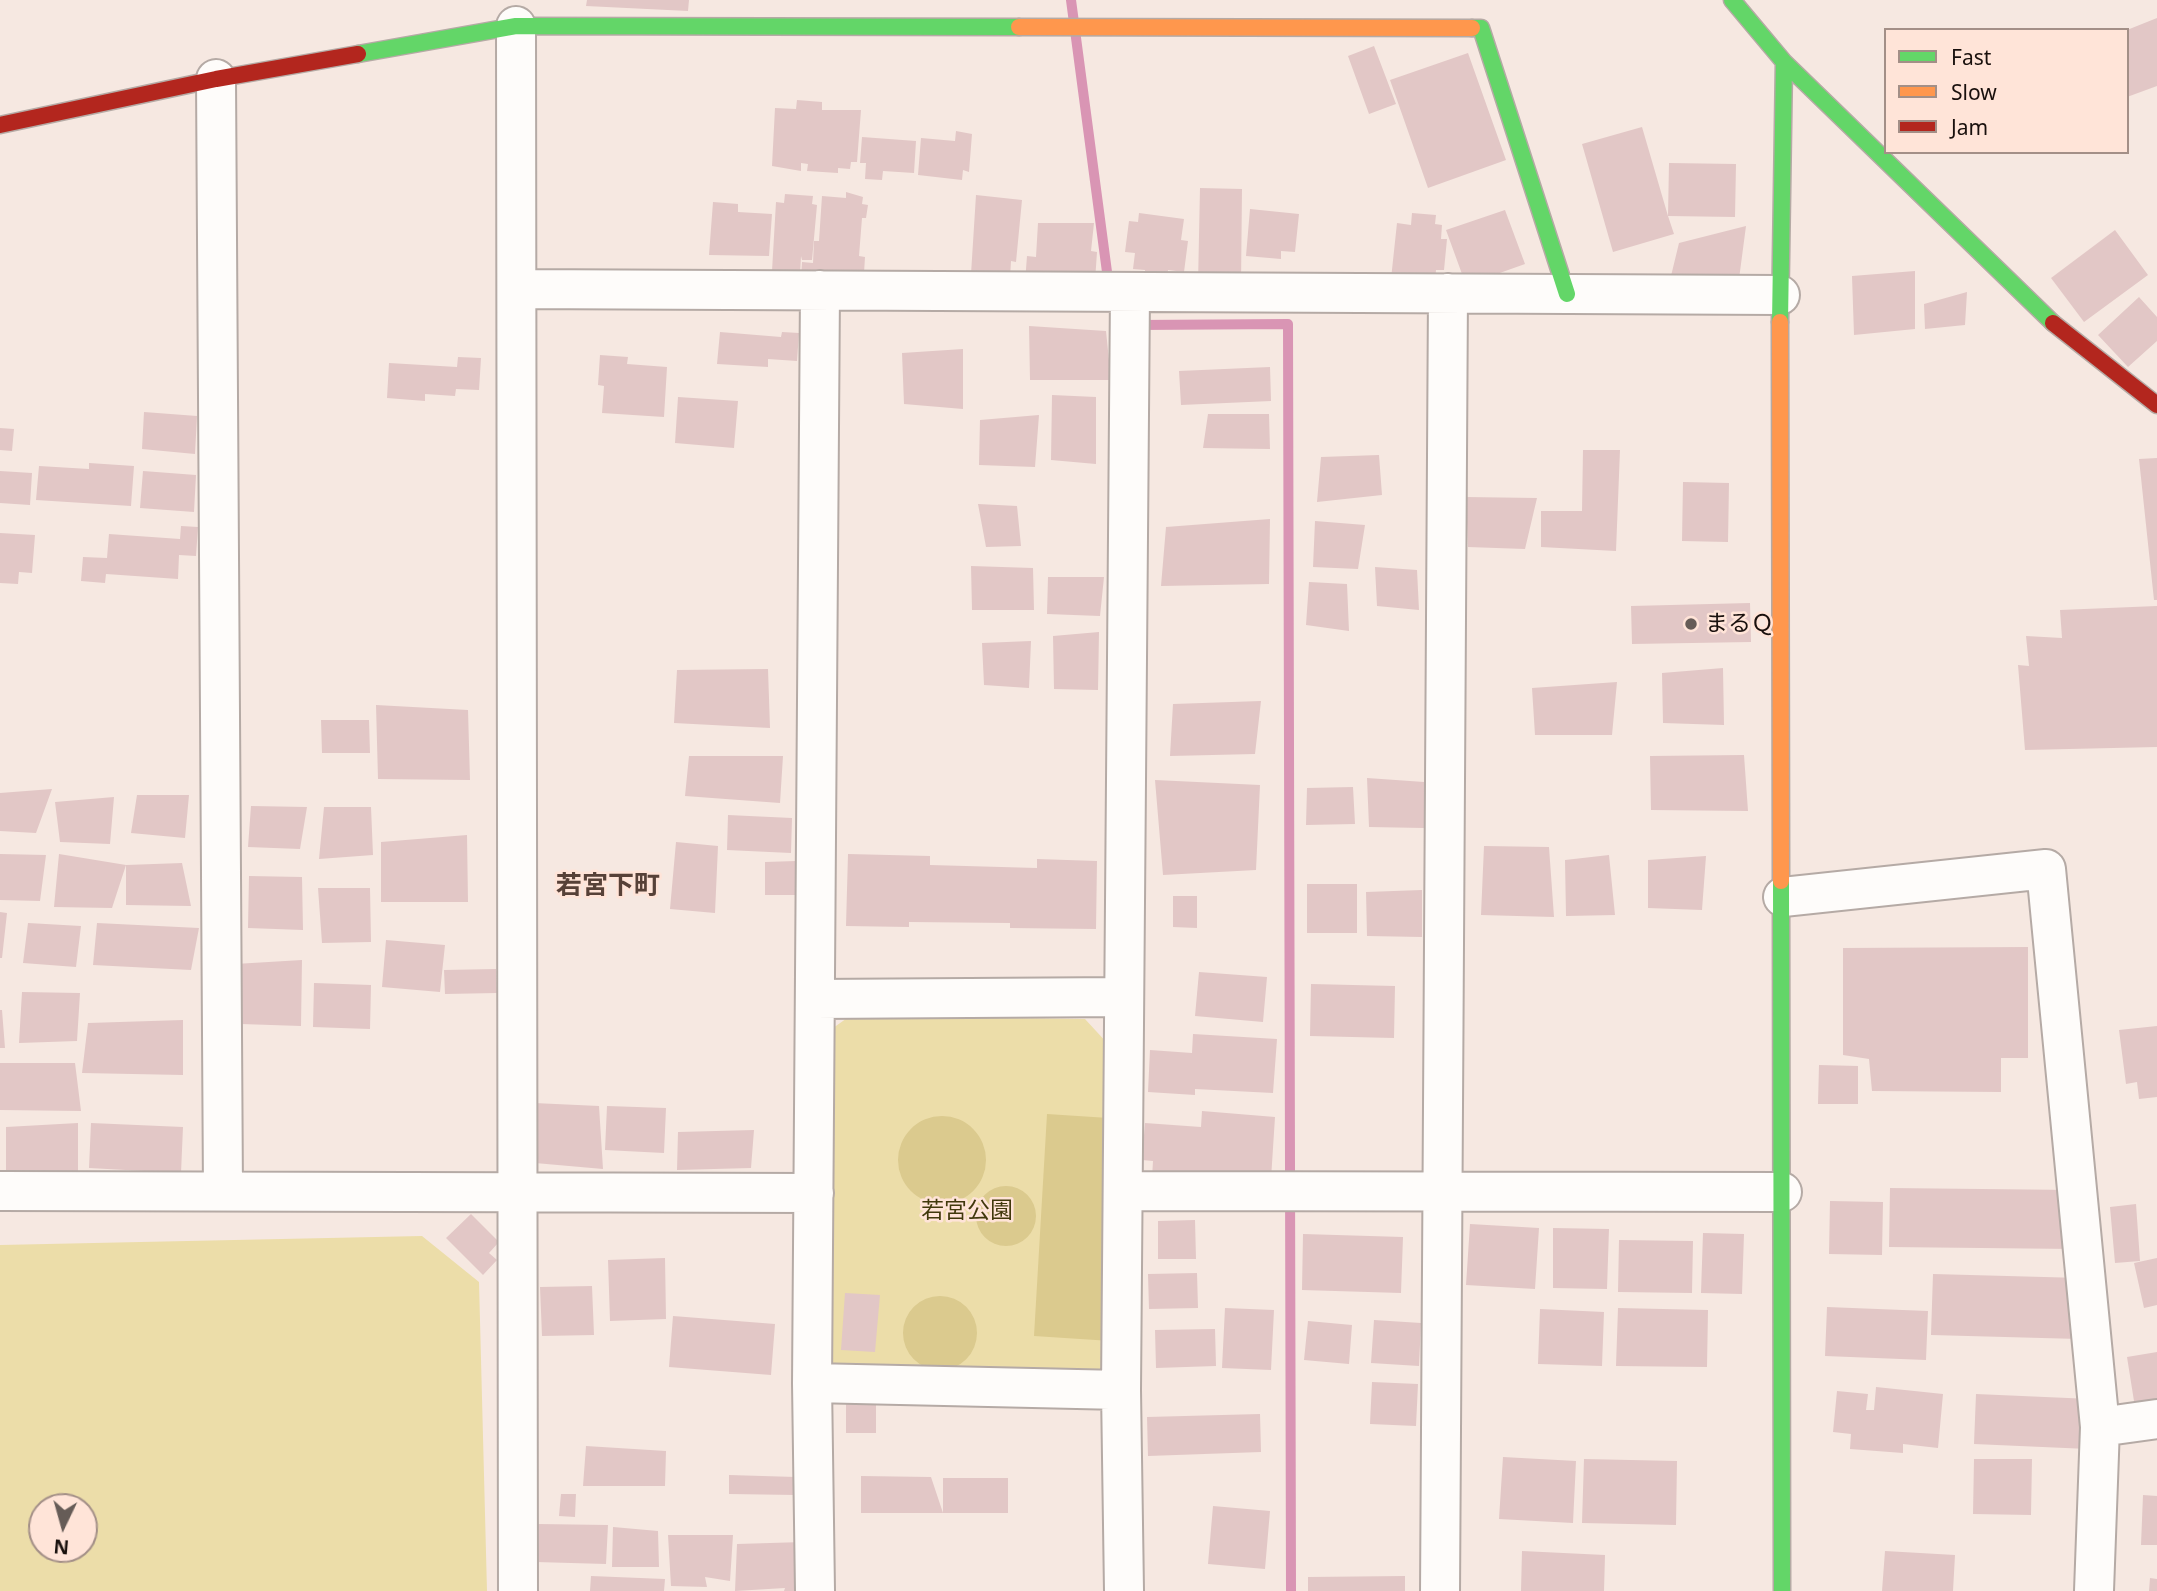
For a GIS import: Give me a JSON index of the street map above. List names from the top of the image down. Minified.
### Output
{"districts":["若宮下町"],"parks":["若宮公園"],"places":["まるＱ"],"legend":["Fast","Slow","Jam"],"north":"bottom"}
